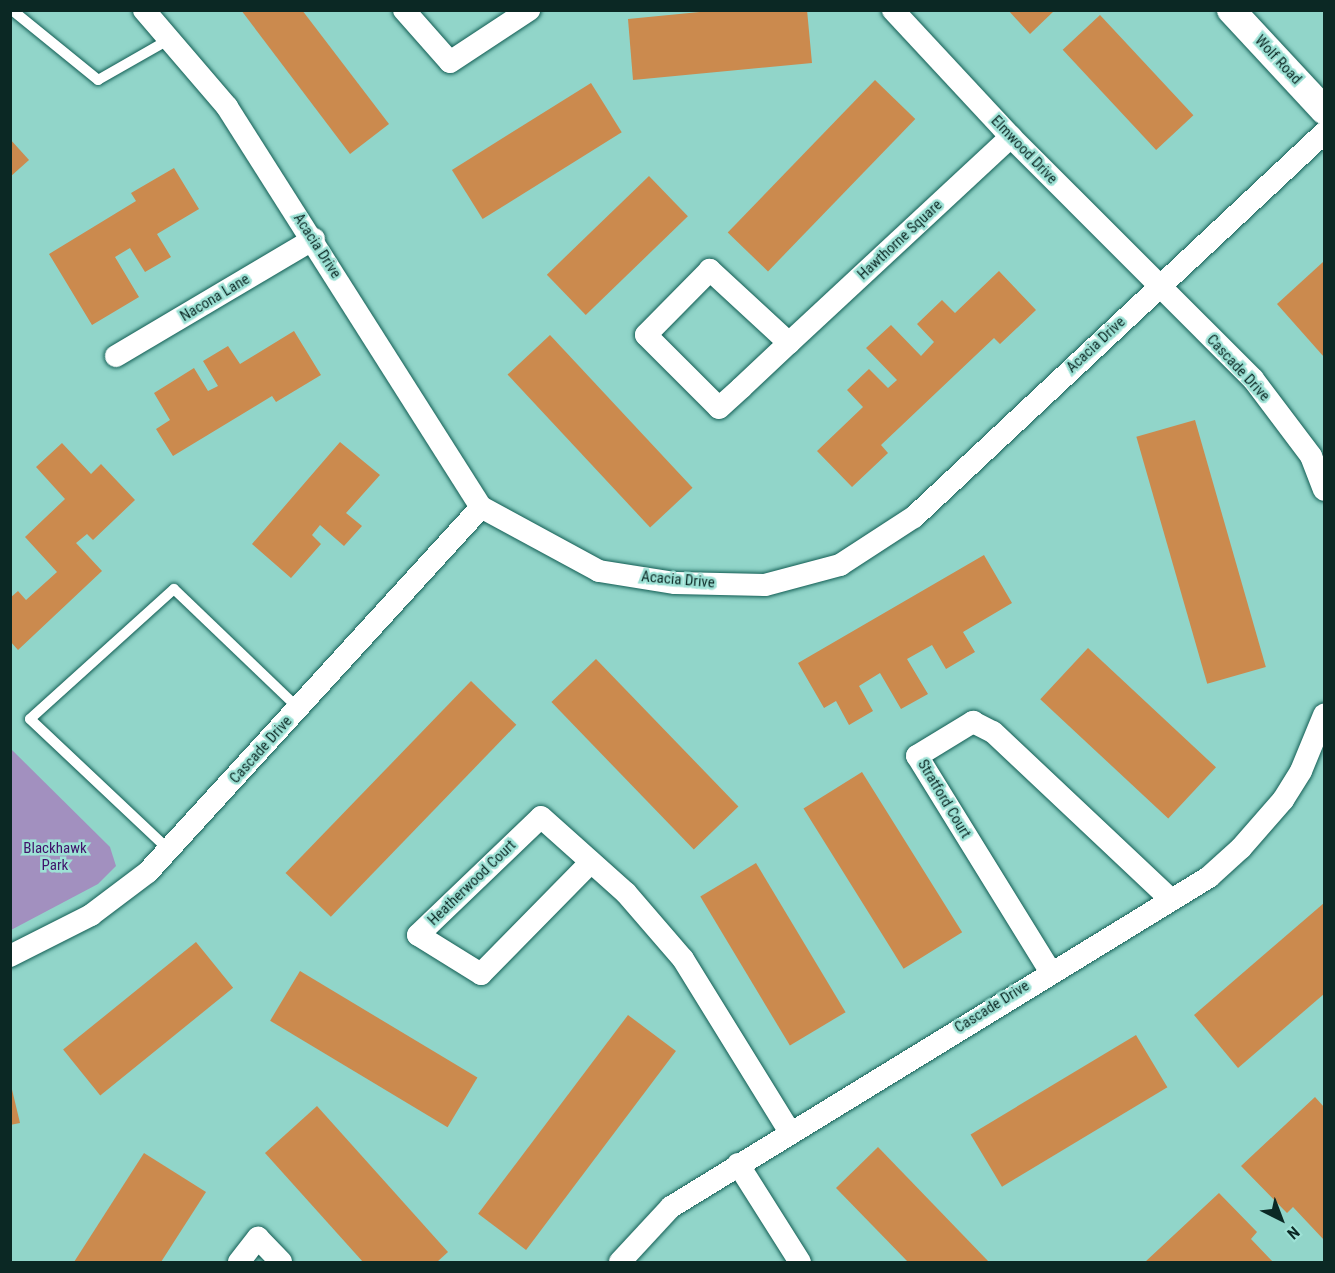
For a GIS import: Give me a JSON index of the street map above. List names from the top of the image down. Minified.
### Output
{"streets":{"street":["Wolf Road","Elmwood Drive","Hawthorne Square","Acacia Drive","Nacona Lane","Cascade Drive","Stratford Court","Heatherwood Court"]},"crossings":[["Elmwood Drive","Hawthorne Square"],["Elmwood Drive","Acacia Drive"],["Elmwood Drive","Cascade Drive"],["Acacia Drive","Nacona Lane"],["Acacia Drive","Cascade Drive"],["Cascade Drive","Stratford Court"],["Cascade Drive","Heatherwood Court"]],"parks":["Blackhawk Park"],"north":"bottom right"}
